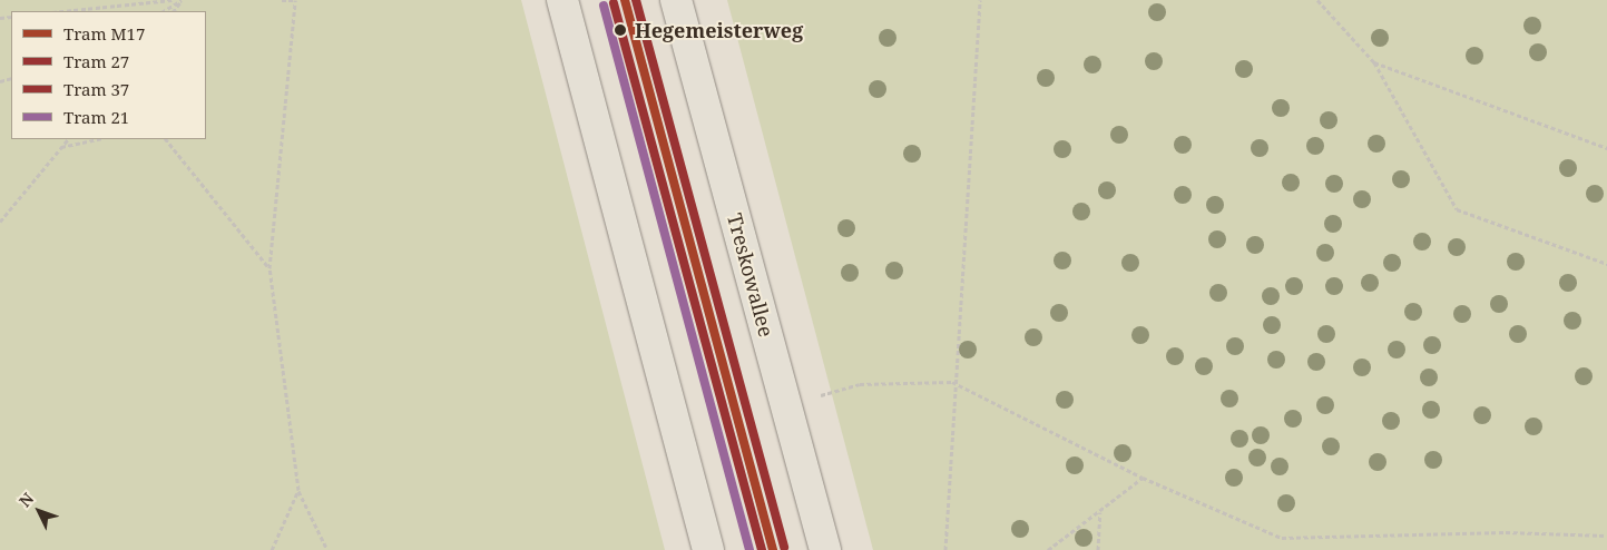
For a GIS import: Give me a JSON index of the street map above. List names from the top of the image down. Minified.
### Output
{"streets":{"main road":["Treskowallee"]},"places":["Hegemeisterweg"],"lines":["tram line M17","tram line 37","tram line 27","tram line 21"],"legend":["Tram M17","Tram 27","Tram 37","Tram 21"],"north":"top left"}
